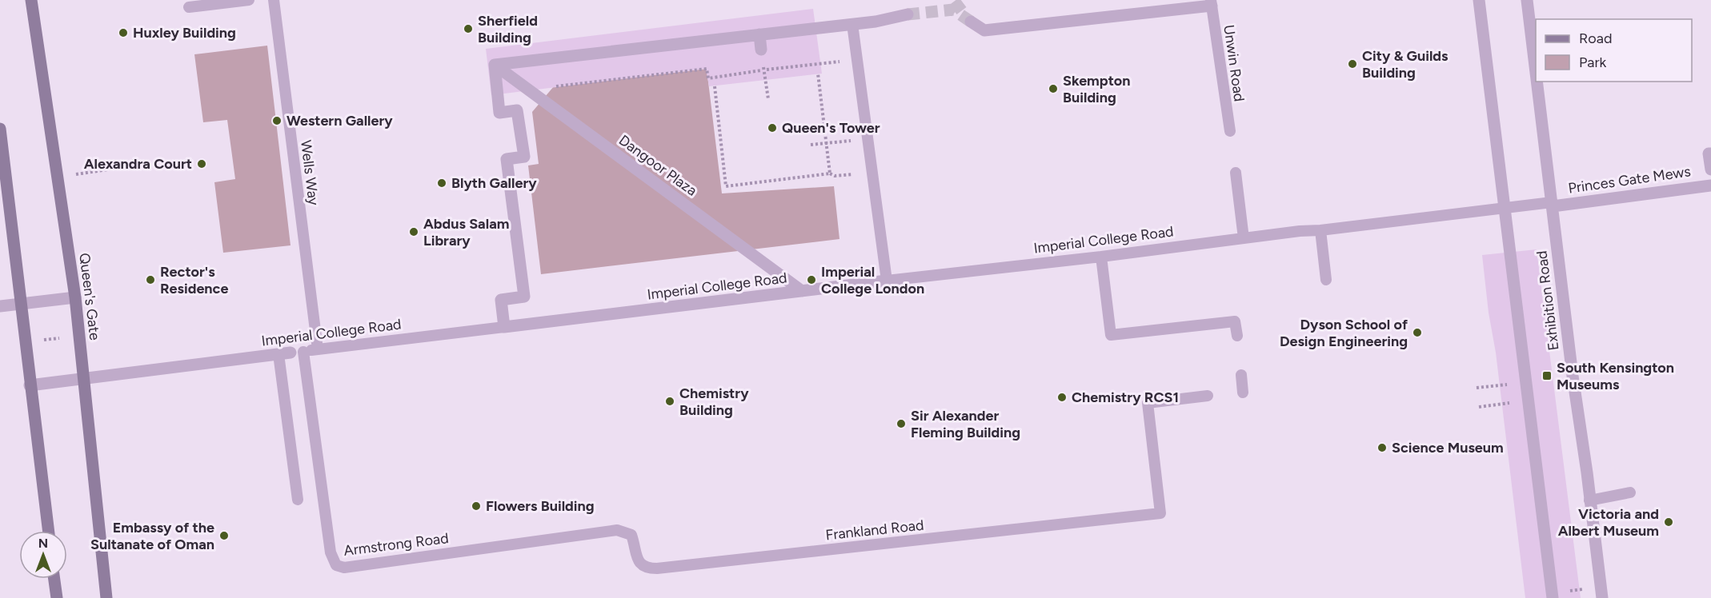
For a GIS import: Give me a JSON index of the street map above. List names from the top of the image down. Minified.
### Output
{"streets":{"street":["Dangoor Plaza","Princes Gate Mews","Imperial College Road","Queen's Gate","Exhibition Road"],"lane":["Unwin Road","Wells Way","Frankland Road","Armstrong Road"]},"crossings":[["Dangoor Plaza","Imperial College Road"],["Wells Way","Imperial College Road"],["Princes Gate Mews","Imperial College Road"],["Princes Gate Mews","Exhibition Road"],["Imperial College Road","Queen's Gate"],["Imperial College Road","Exhibition Road"],["Imperial College Road","Armstrong Road"],["Frankland Road","Armstrong Road"]],"places":{"other":["Sherfield Building","Huxley Building","City & Guilds Building","Skempton Building","Western Gallery","Queen's Tower","Alexandra Court","Blyth Gallery","Abdus Salam Library","Rector's Residence","Imperial College London","Dyson School of Design Engineering","Chemistry RCS1","Chemistry Building","Sir Alexander Fleming Building","Science Museum","Flowers Building","Victoria and Albert Museum","Embassy of the Sultanate of Oman"],"transit":["South Kensington Museums"]},"legend":["Road","Park"],"north":"top"}
